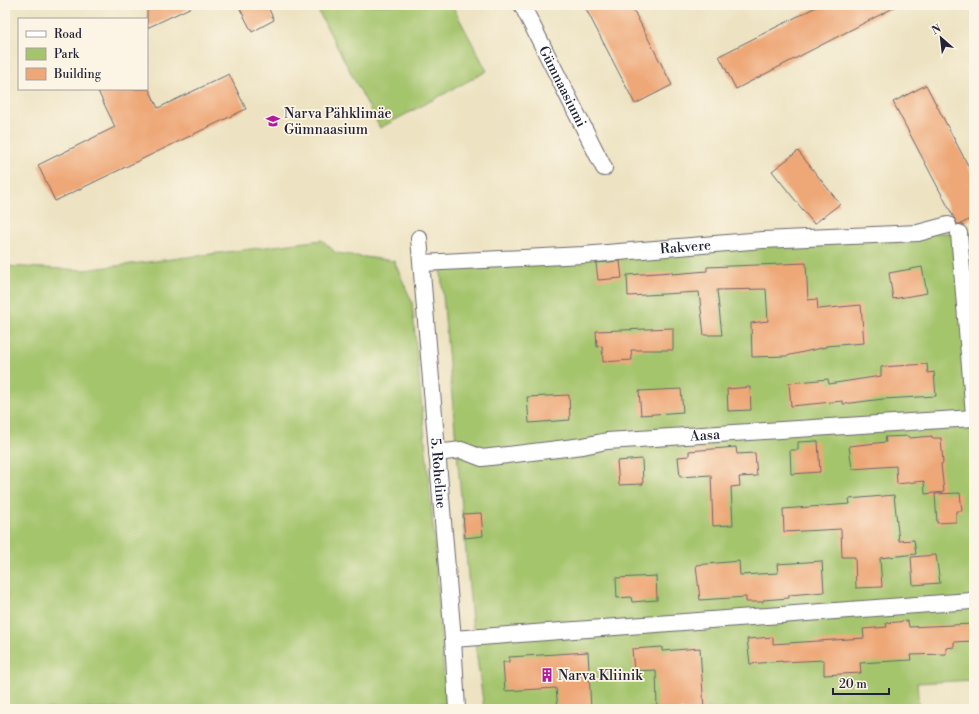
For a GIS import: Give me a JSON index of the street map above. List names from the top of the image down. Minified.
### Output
{"streets":{"street":["Gümnaasiumi","Rakvere","Aasa","5. Roheline"]},"crossings":[["Rakvere","Aasa"],["Rakvere","5. Roheline"],["Aasa","5. Roheline"]],"places":{"school or university":["Narva Pähklimäe Gümnaasium"],"building":["Narva Kliinik"]},"legend":["Road","Park","Building"],"scale_bar":"20 m","north":"top left"}
